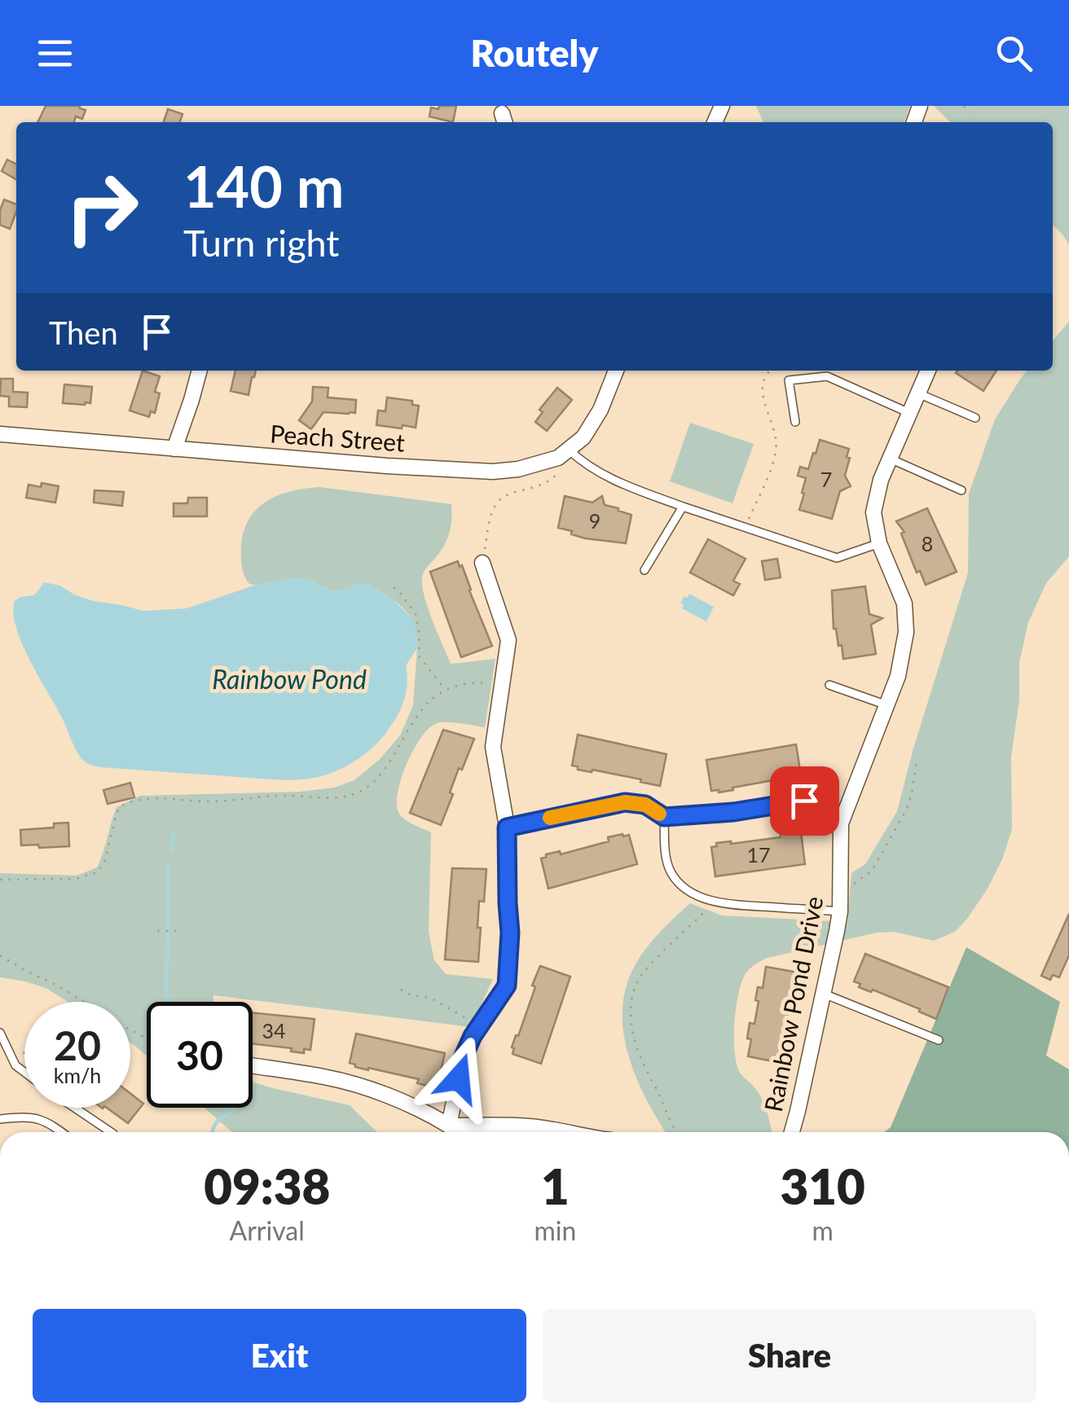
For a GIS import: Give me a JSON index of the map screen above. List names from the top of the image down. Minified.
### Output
{"streets":{"street":["Peach Street","Rainbow Pond Drive"]},"water":["Rainbow Pond"],"house_numbers":["7","9","8","17","34"],"page":{"header":"Routely","turn":["140 m","Turn right"],"then":"Then","speed":"20 km/h","limit":"30","eta":["09:38","Arrival","1","min","310","m"],"buttons":["Exit","Share"]}}
